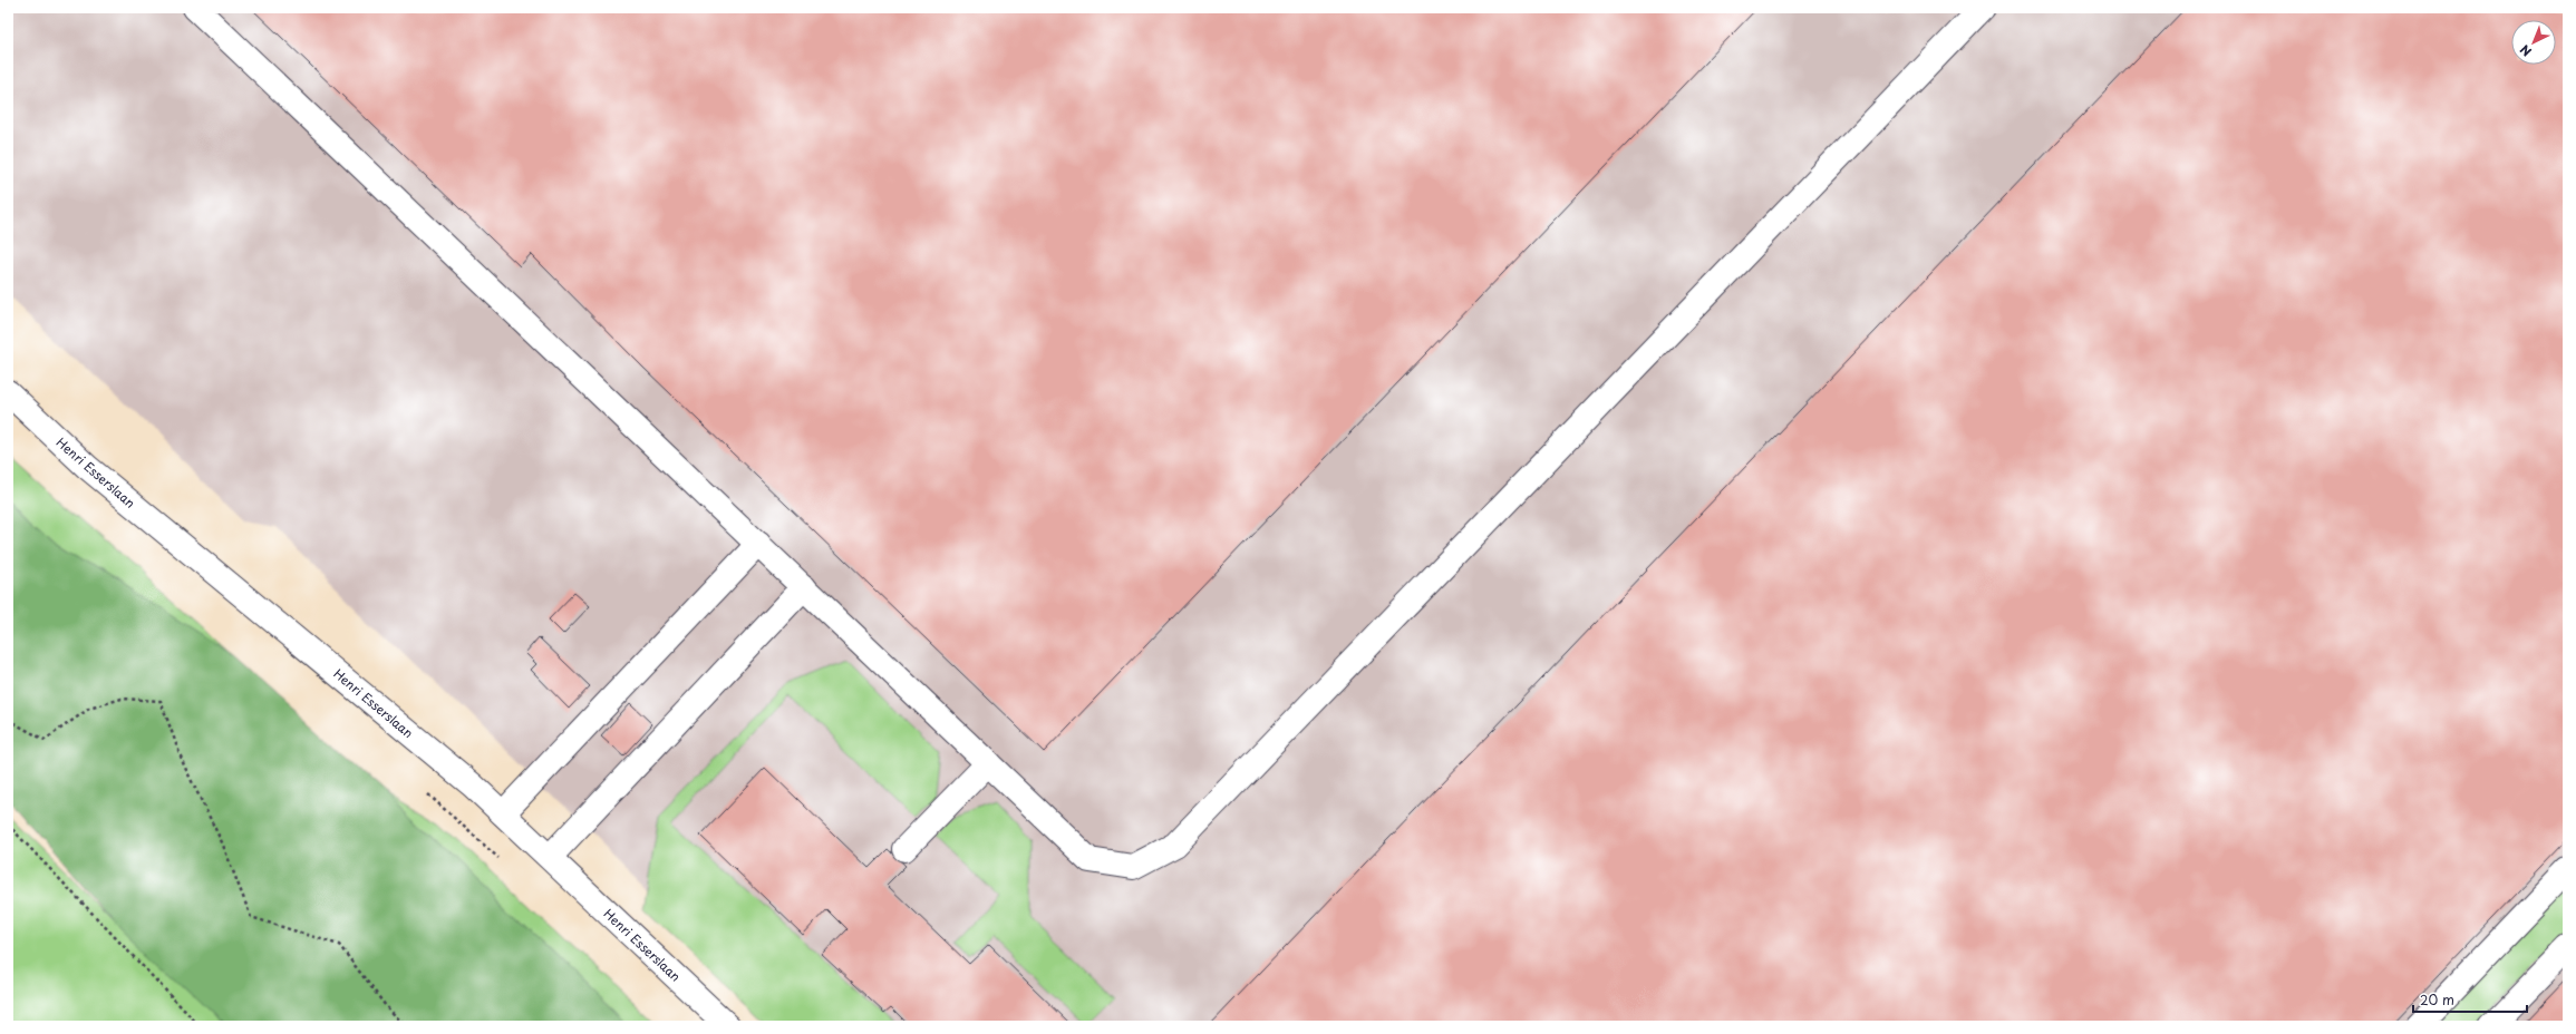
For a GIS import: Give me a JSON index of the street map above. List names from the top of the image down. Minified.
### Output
{"streets":{"street":["Henri Esserslaan"]},"scale_bar":"20 m","north":"bottom left"}
